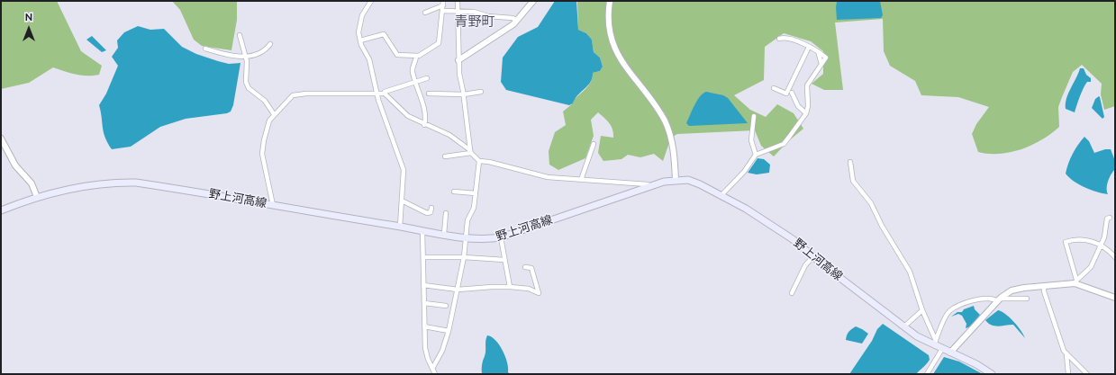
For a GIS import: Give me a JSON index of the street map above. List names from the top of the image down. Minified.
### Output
{"streets":{"main road":["野上河高線"]},"districts":["青野町"],"north":"top"}
